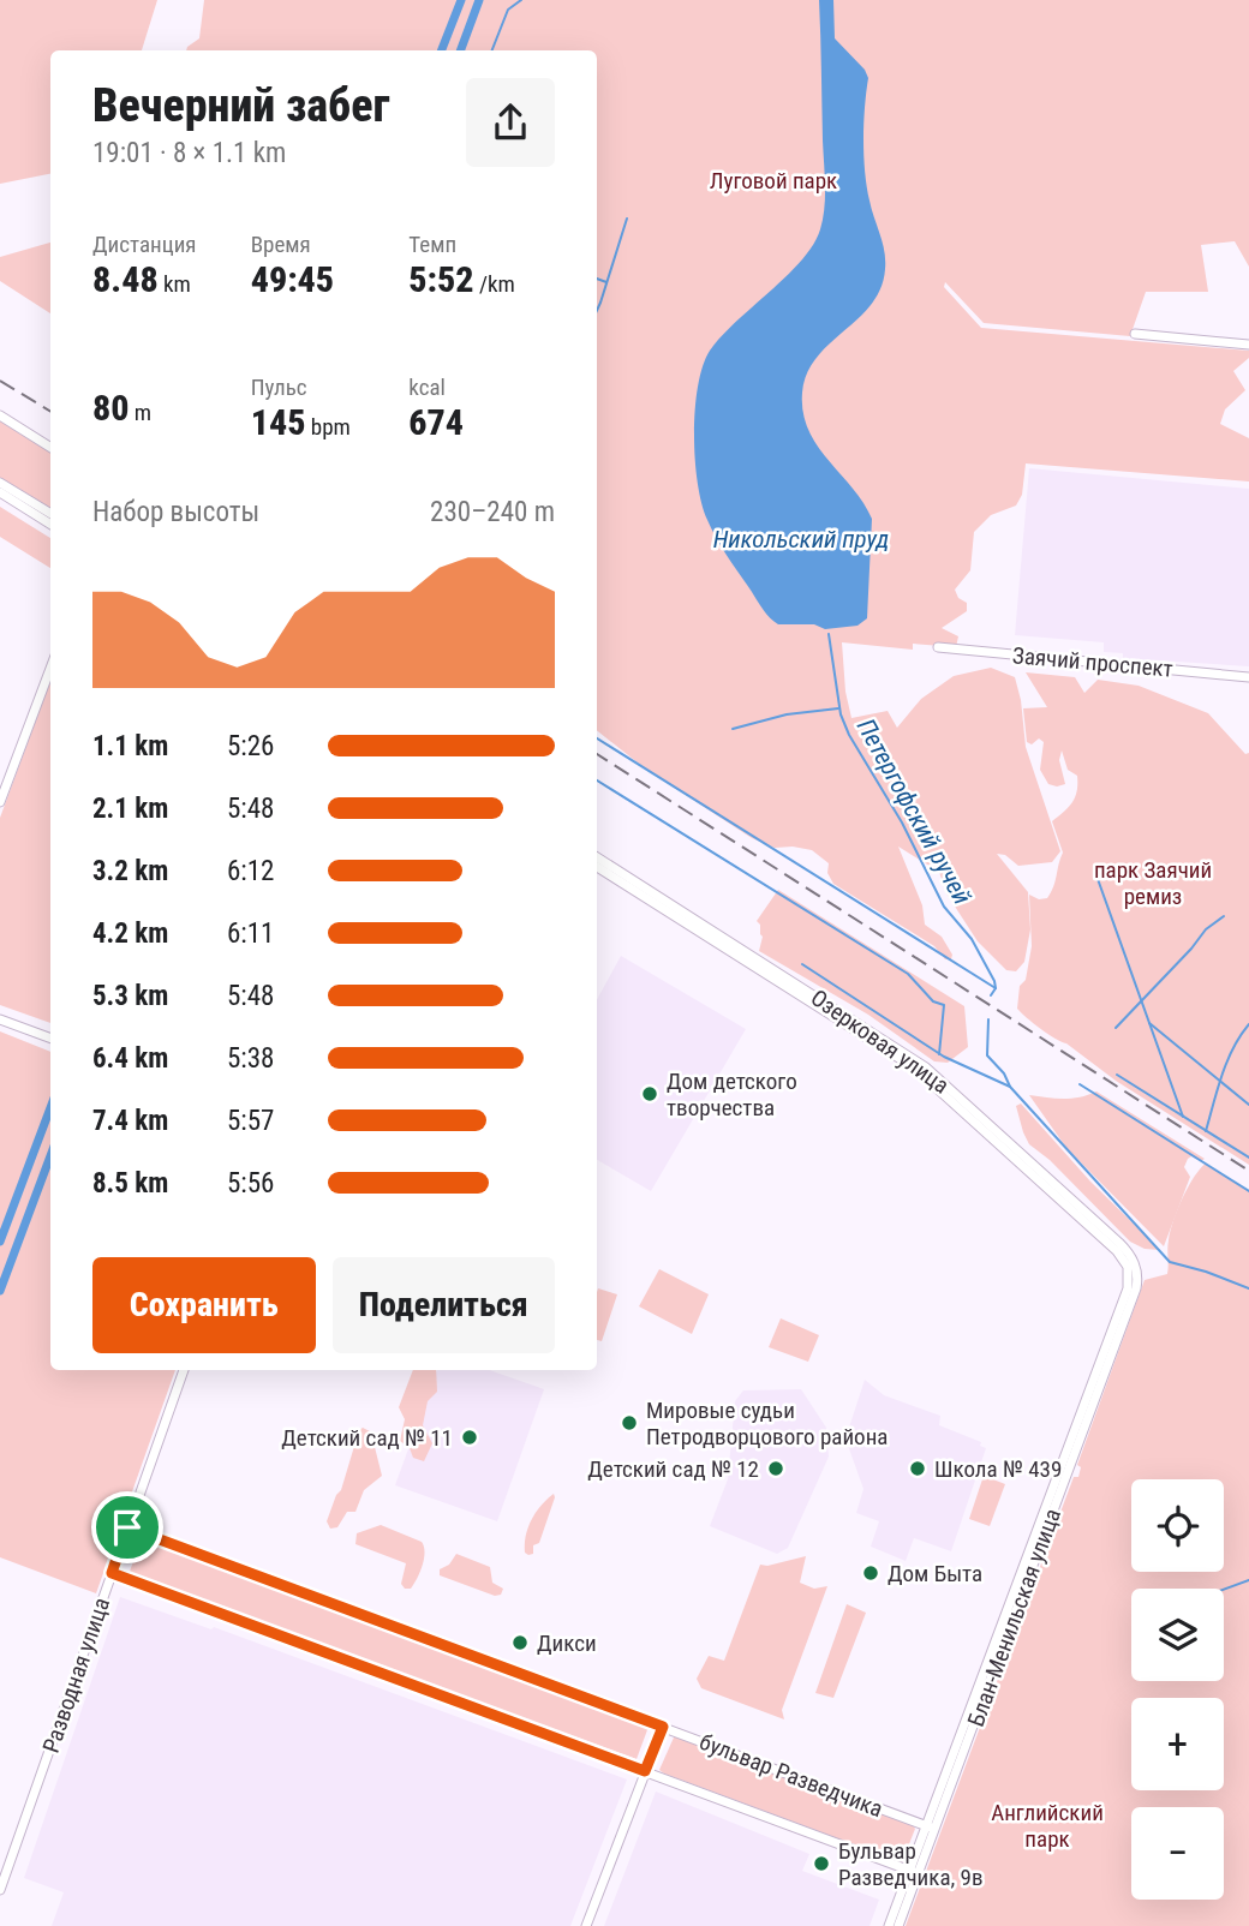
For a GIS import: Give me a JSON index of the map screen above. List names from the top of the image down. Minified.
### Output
{"streets":{"street":["Заячий проспект","Озерковая улица","Блан-Менильская улица","Разводная улица","бульвар Разведчика"]},"crossings":[["Озерковая улица","Блан-Менильская улица"],["Блан-Менильская улица","бульвар Разведчика"],["Разводная улица","бульвар Разведчика"]],"water":["Никольский пруд","Петергофский ручей"],"parks":["Луговой парк","парк Заячий ремиз","Английский парк"],"places":["Дом детского творчества","Мировые судьи Петродворцового района","Детский сад № 11","Детский сад № 12","Школа № 439","Дом Быта","Дикси","Бульвар Разведчика, 9в"],"page":{"heading":["Вечерний забег","19:01 · 8 × 1.1 km"],"stats":[["Дистанция","8.48 km"],["Время","49:45"],["Темп","5:52 /km"],["80 m"],["Пульс","145 bpm"],["kcal","674"]],"chart":["Набор высоты","230–240 m"],"list":[{"name":"1.1 km","note":"5:26"},{"name":"2.1 km","note":"5:48"},{"name":"3.2 km","note":"6:12"},{"name":"4.2 km","note":"6:11"},{"name":"5.3 km","note":"5:48"},{"name":"6.4 km","note":"5:38"},{"name":"7.4 km","note":"5:57"},{"name":"8.5 km","note":"5:56"}],"buttons":["Сохранить","Поделиться"],"map_buttons":["+","−"]}}
